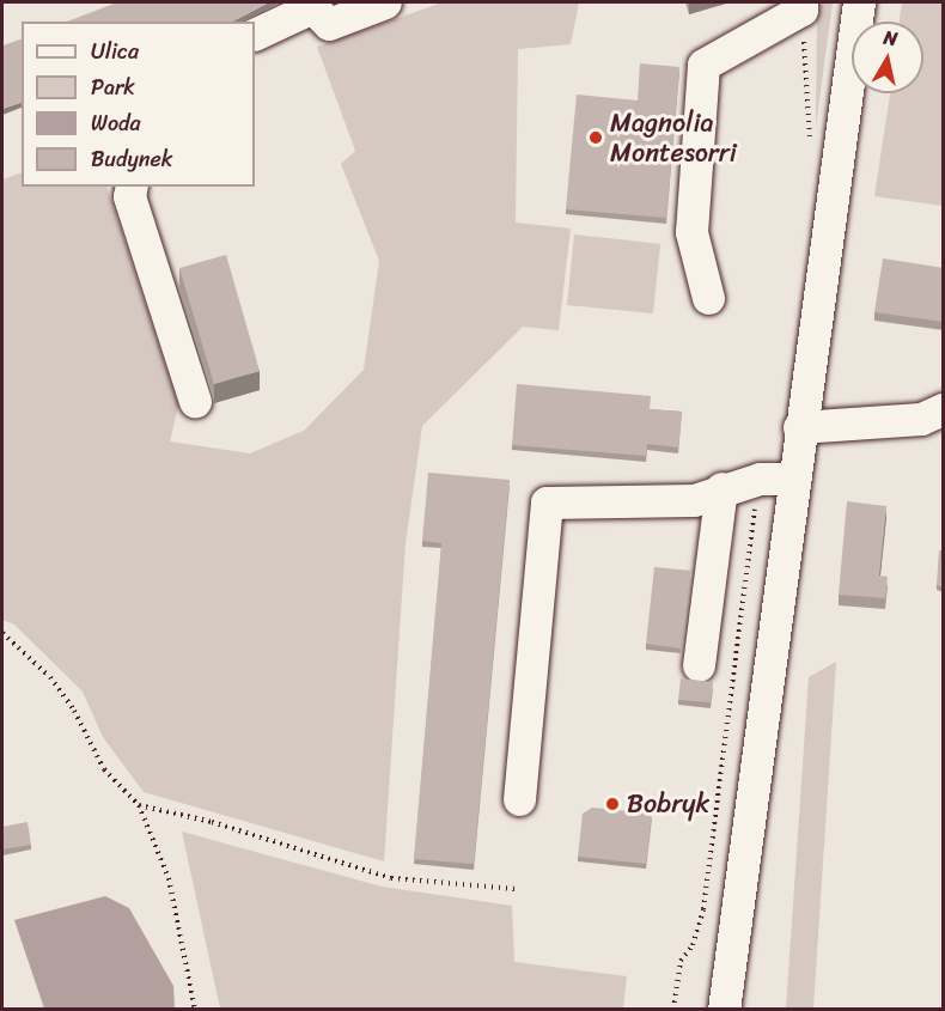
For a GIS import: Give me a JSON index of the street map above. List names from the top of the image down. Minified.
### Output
{"places":["Magnolia Montesorri","Bobryk"],"legend":["Ulica","Park","Woda","Budynek"],"north":"top"}
